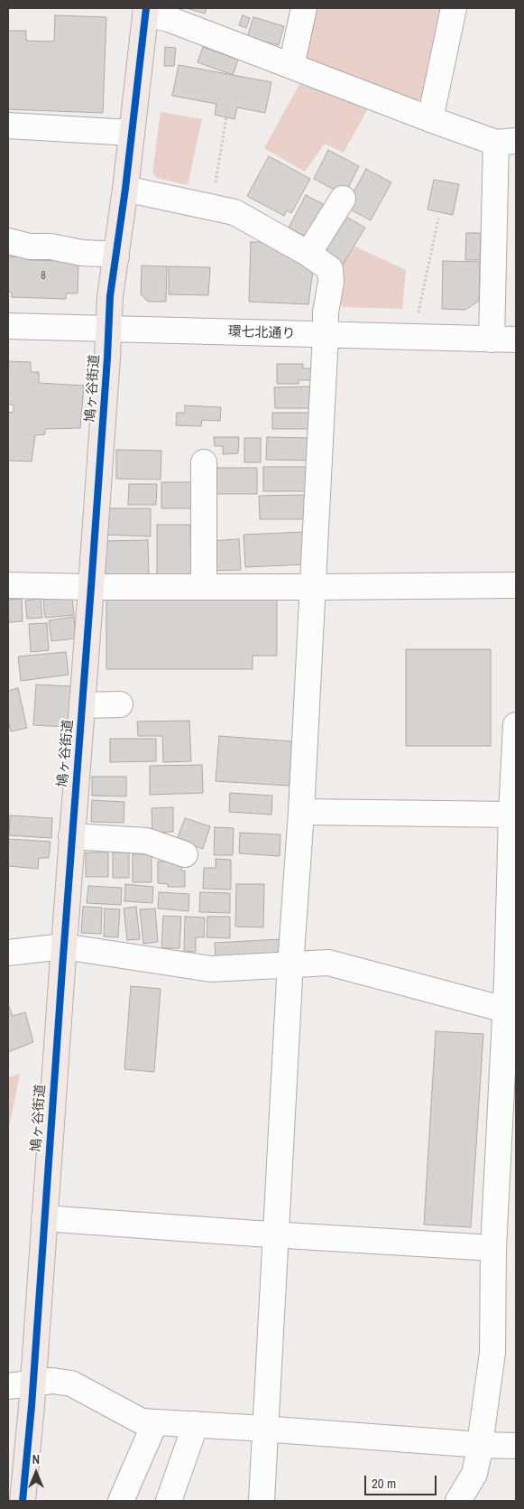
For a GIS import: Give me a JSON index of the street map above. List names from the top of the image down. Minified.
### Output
{"streets":{"main road":["鳩ヶ谷街道"],"street":["環七北通り"]},"crossings":[["環七北通り","鳩ヶ谷街道"]],"house_numbers":["8"],"scale_bar":"20 m","north":"top"}
